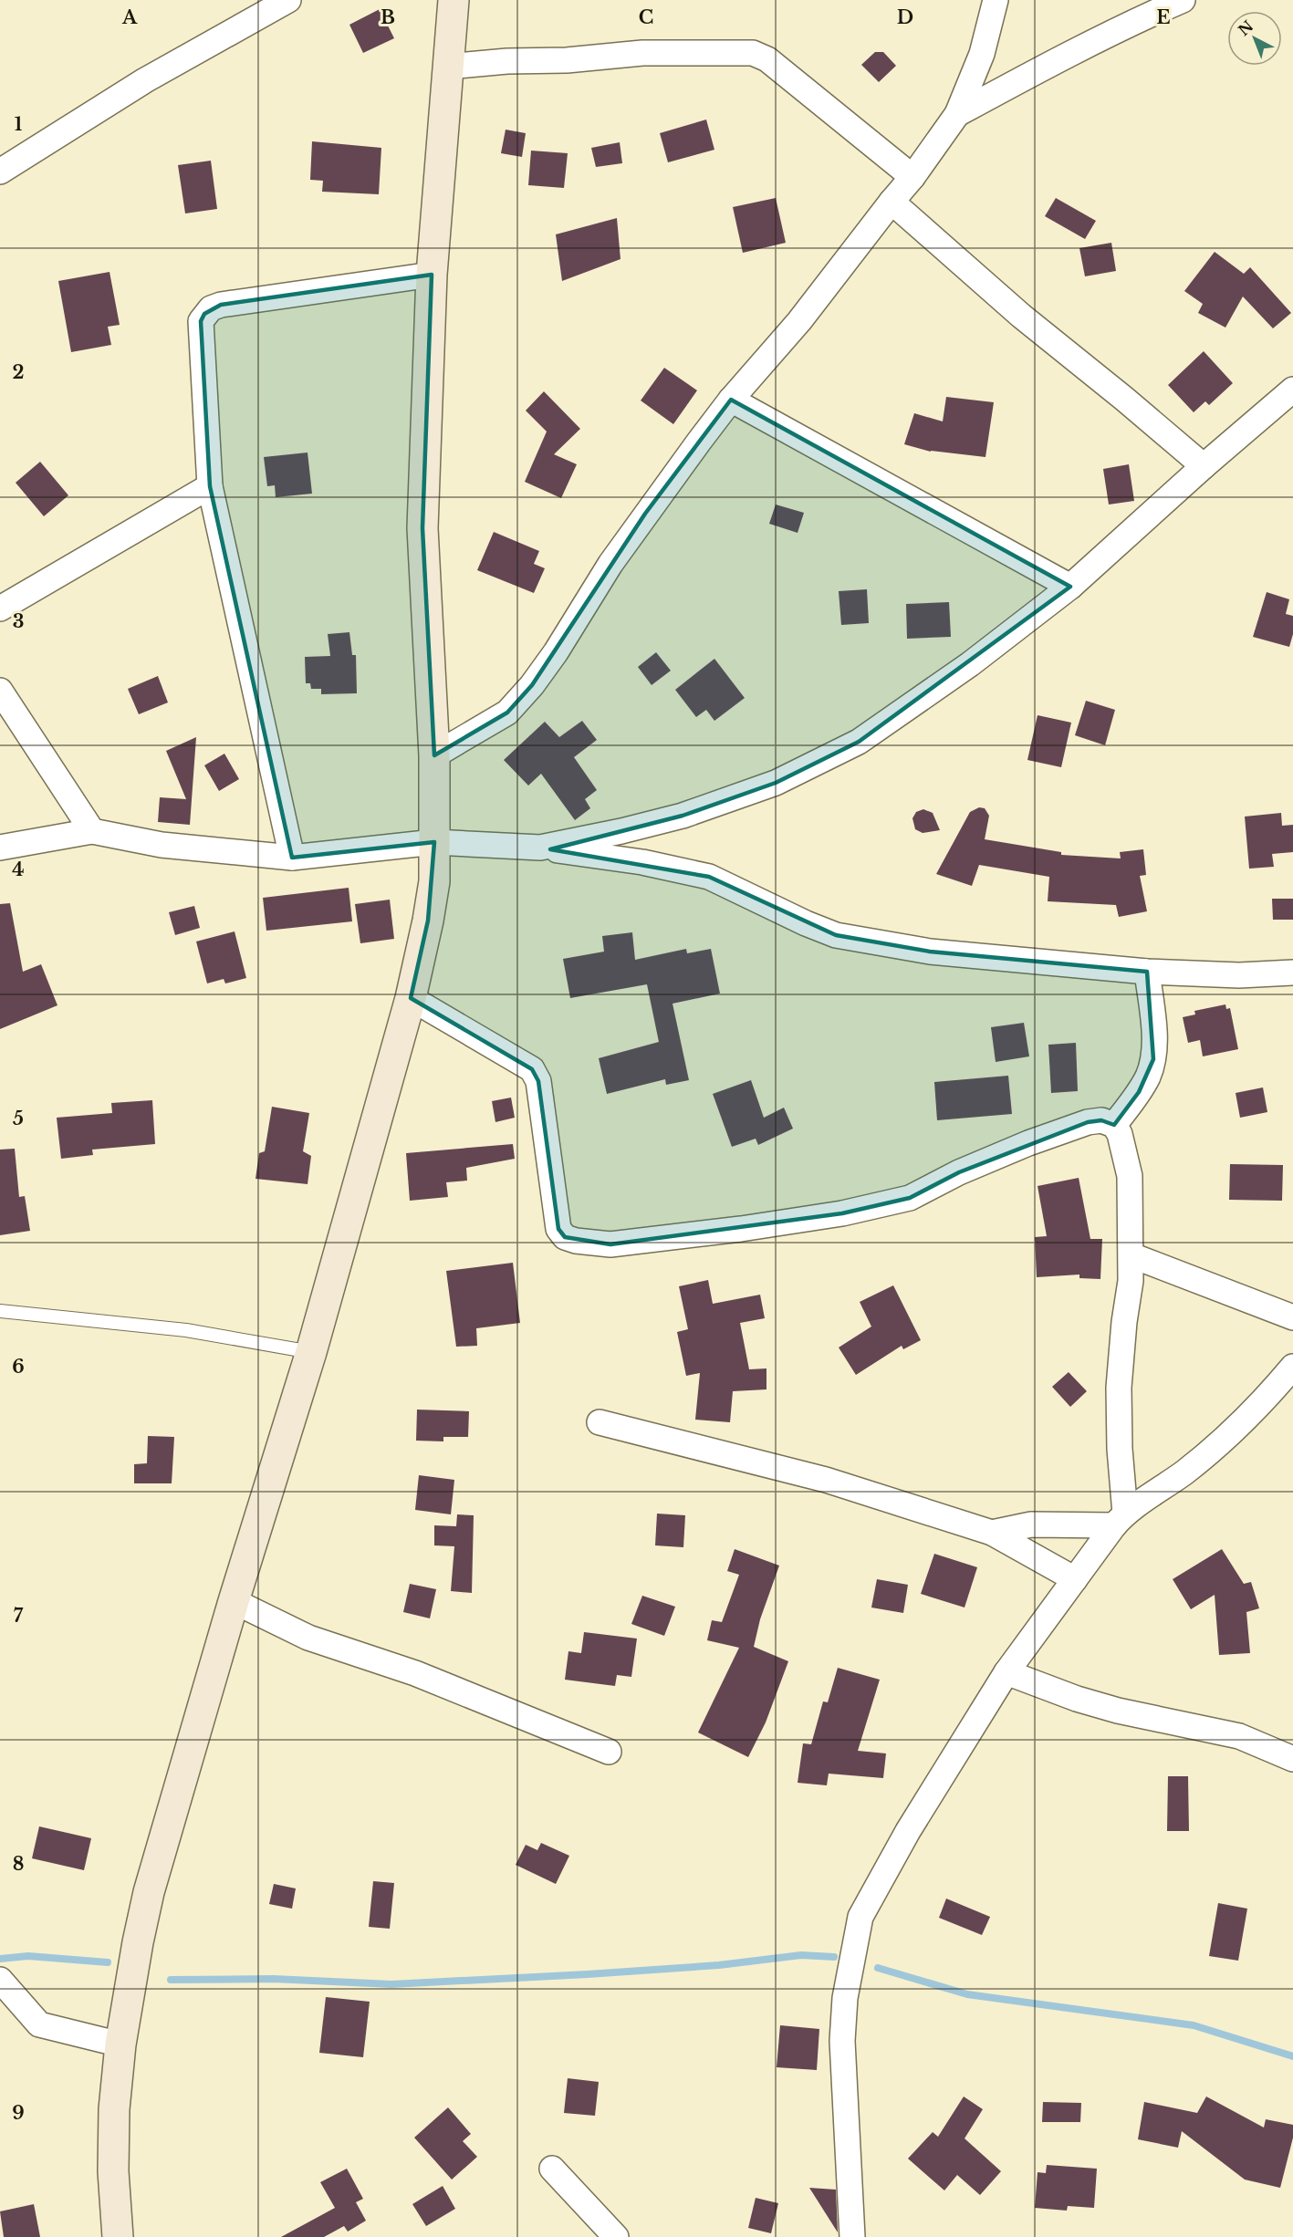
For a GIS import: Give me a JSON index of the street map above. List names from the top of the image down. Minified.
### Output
{"north":"top left","grid":{"columns":["A","B","C","D","E"],"rows":["1","2","3","4","5","6","7","8","9"]}}
